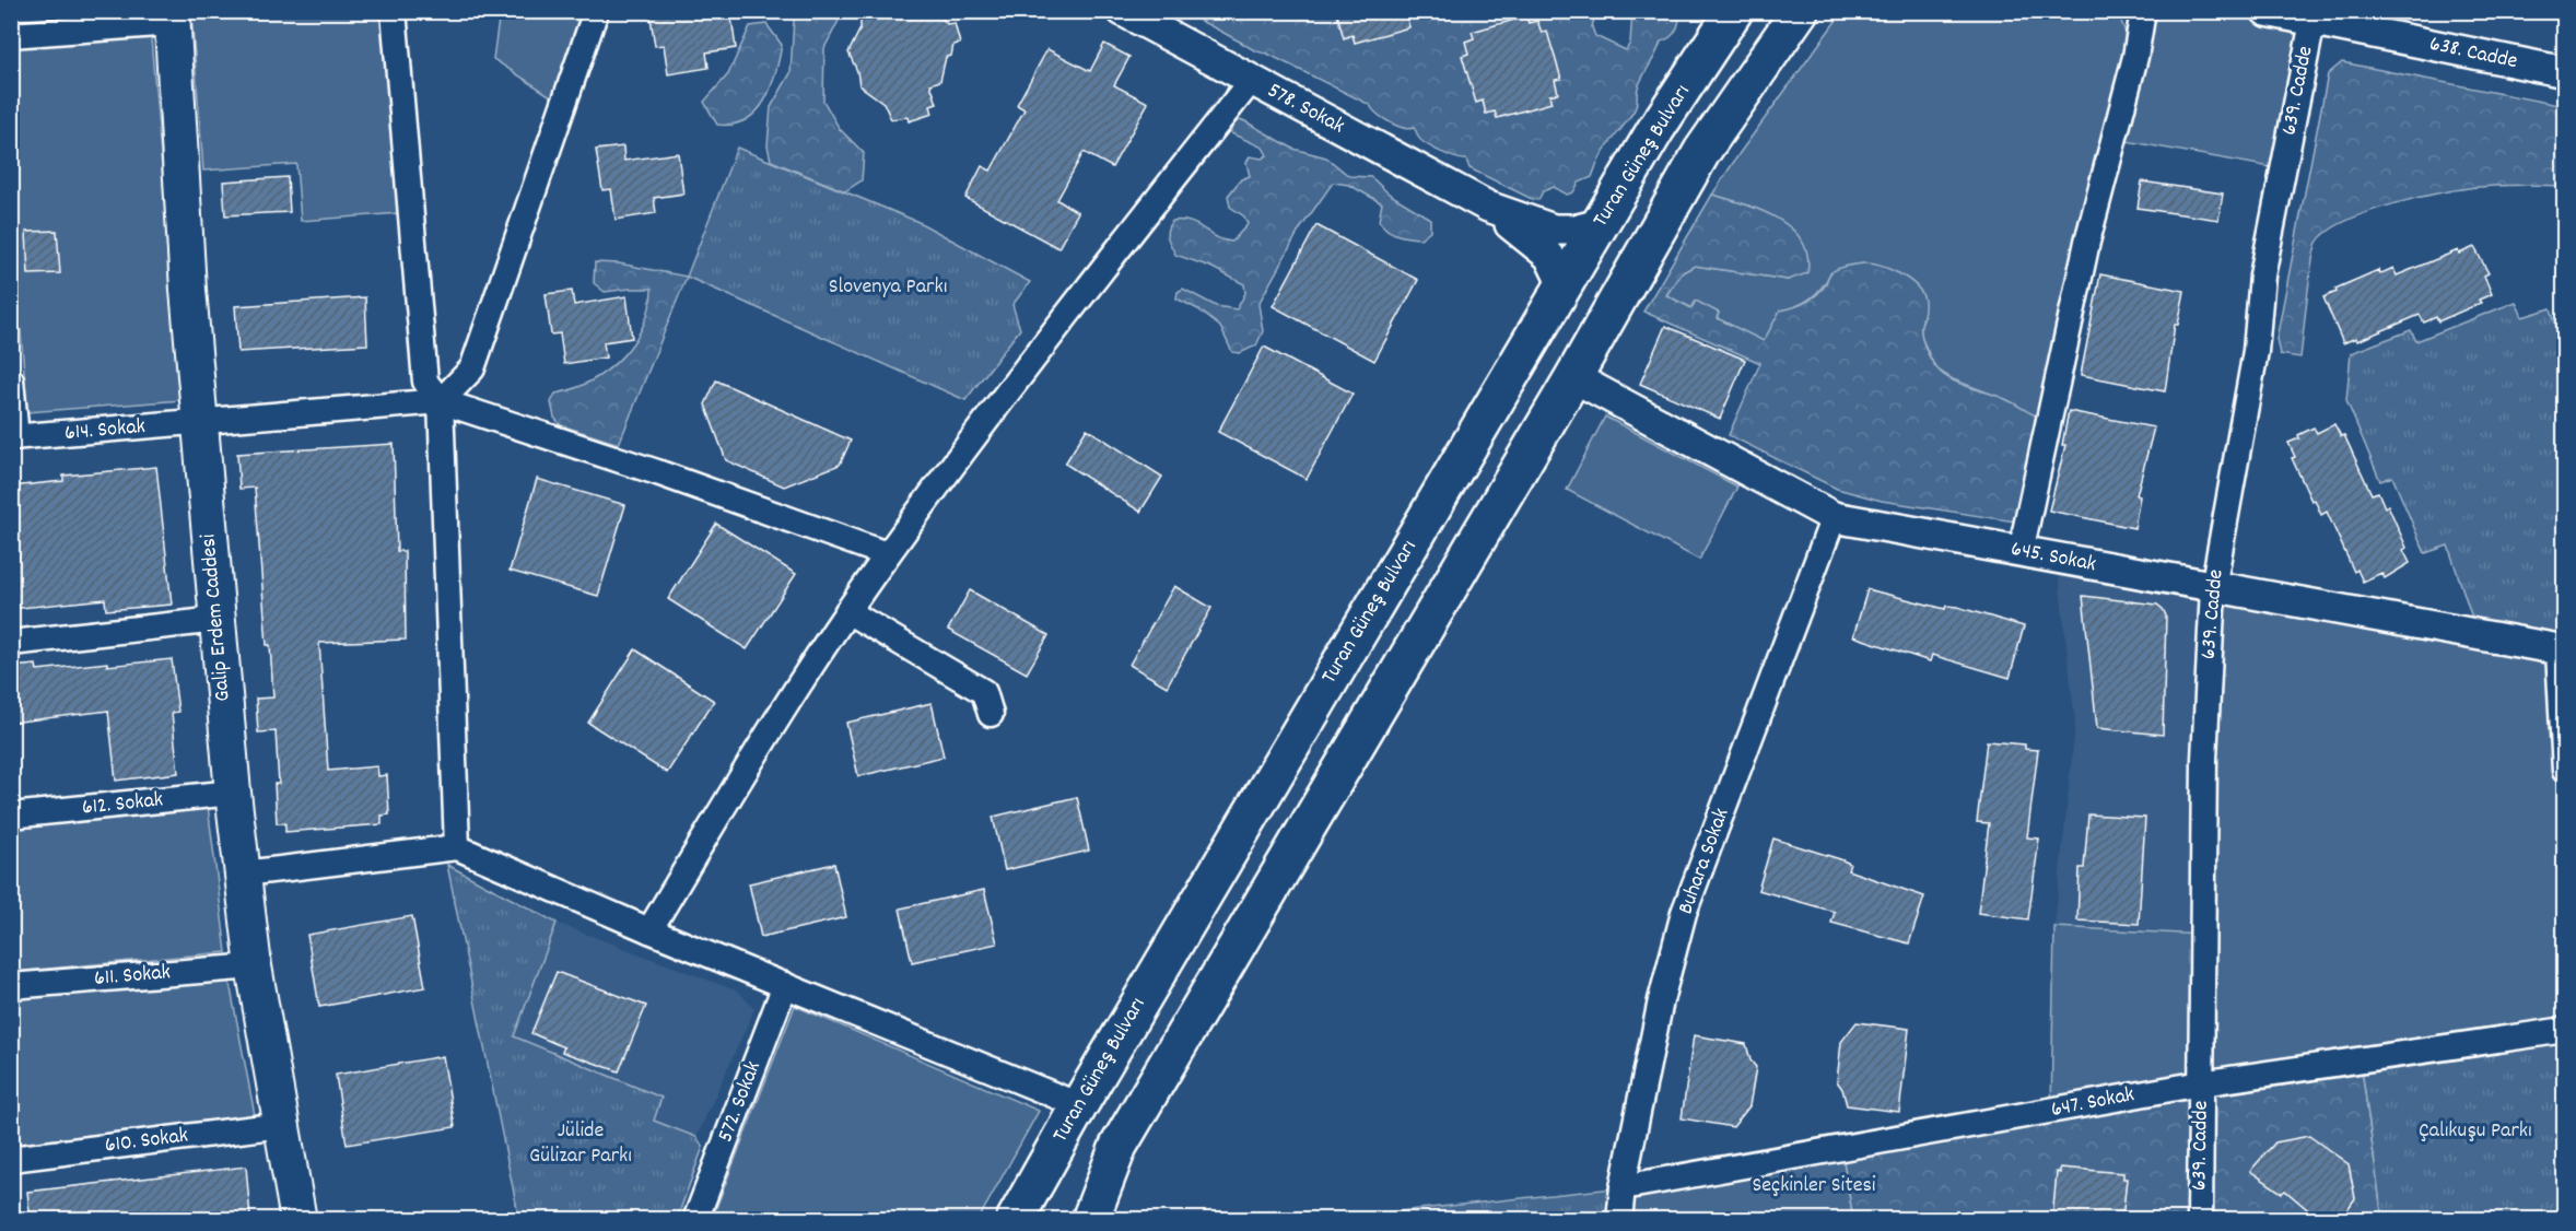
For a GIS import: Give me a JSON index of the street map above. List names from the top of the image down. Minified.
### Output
{"streets":{"main road":["Turan Güneş Bulvarı","Galip Erdem Caddesi"],"street":["638. Cadde","639. Cadde","578. Sokak","614. Sokak","645. Sokak","612. Sokak","Buhara Sokak","611. Sokak","572. Sokak","647. Sokak","610. Sokak"]},"crossings":[["638. Cadde","639. Cadde"],["639. Cadde","645. Sokak"],["639. Cadde","647. Sokak"],["614. Sokak","Galip Erdem Caddesi"],["645. Sokak","Buhara Sokak"],["Galip Erdem Caddesi","612. Sokak"],["Galip Erdem Caddesi","611. Sokak"],["Galip Erdem Caddesi","610. Sokak"],["Buhara Sokak","647. Sokak"]],"parks":["Slovenya Parkı","Jülide Gülizar Parkı","Çalıkuşu Parkı","Seçkinler Sitesi"]}
